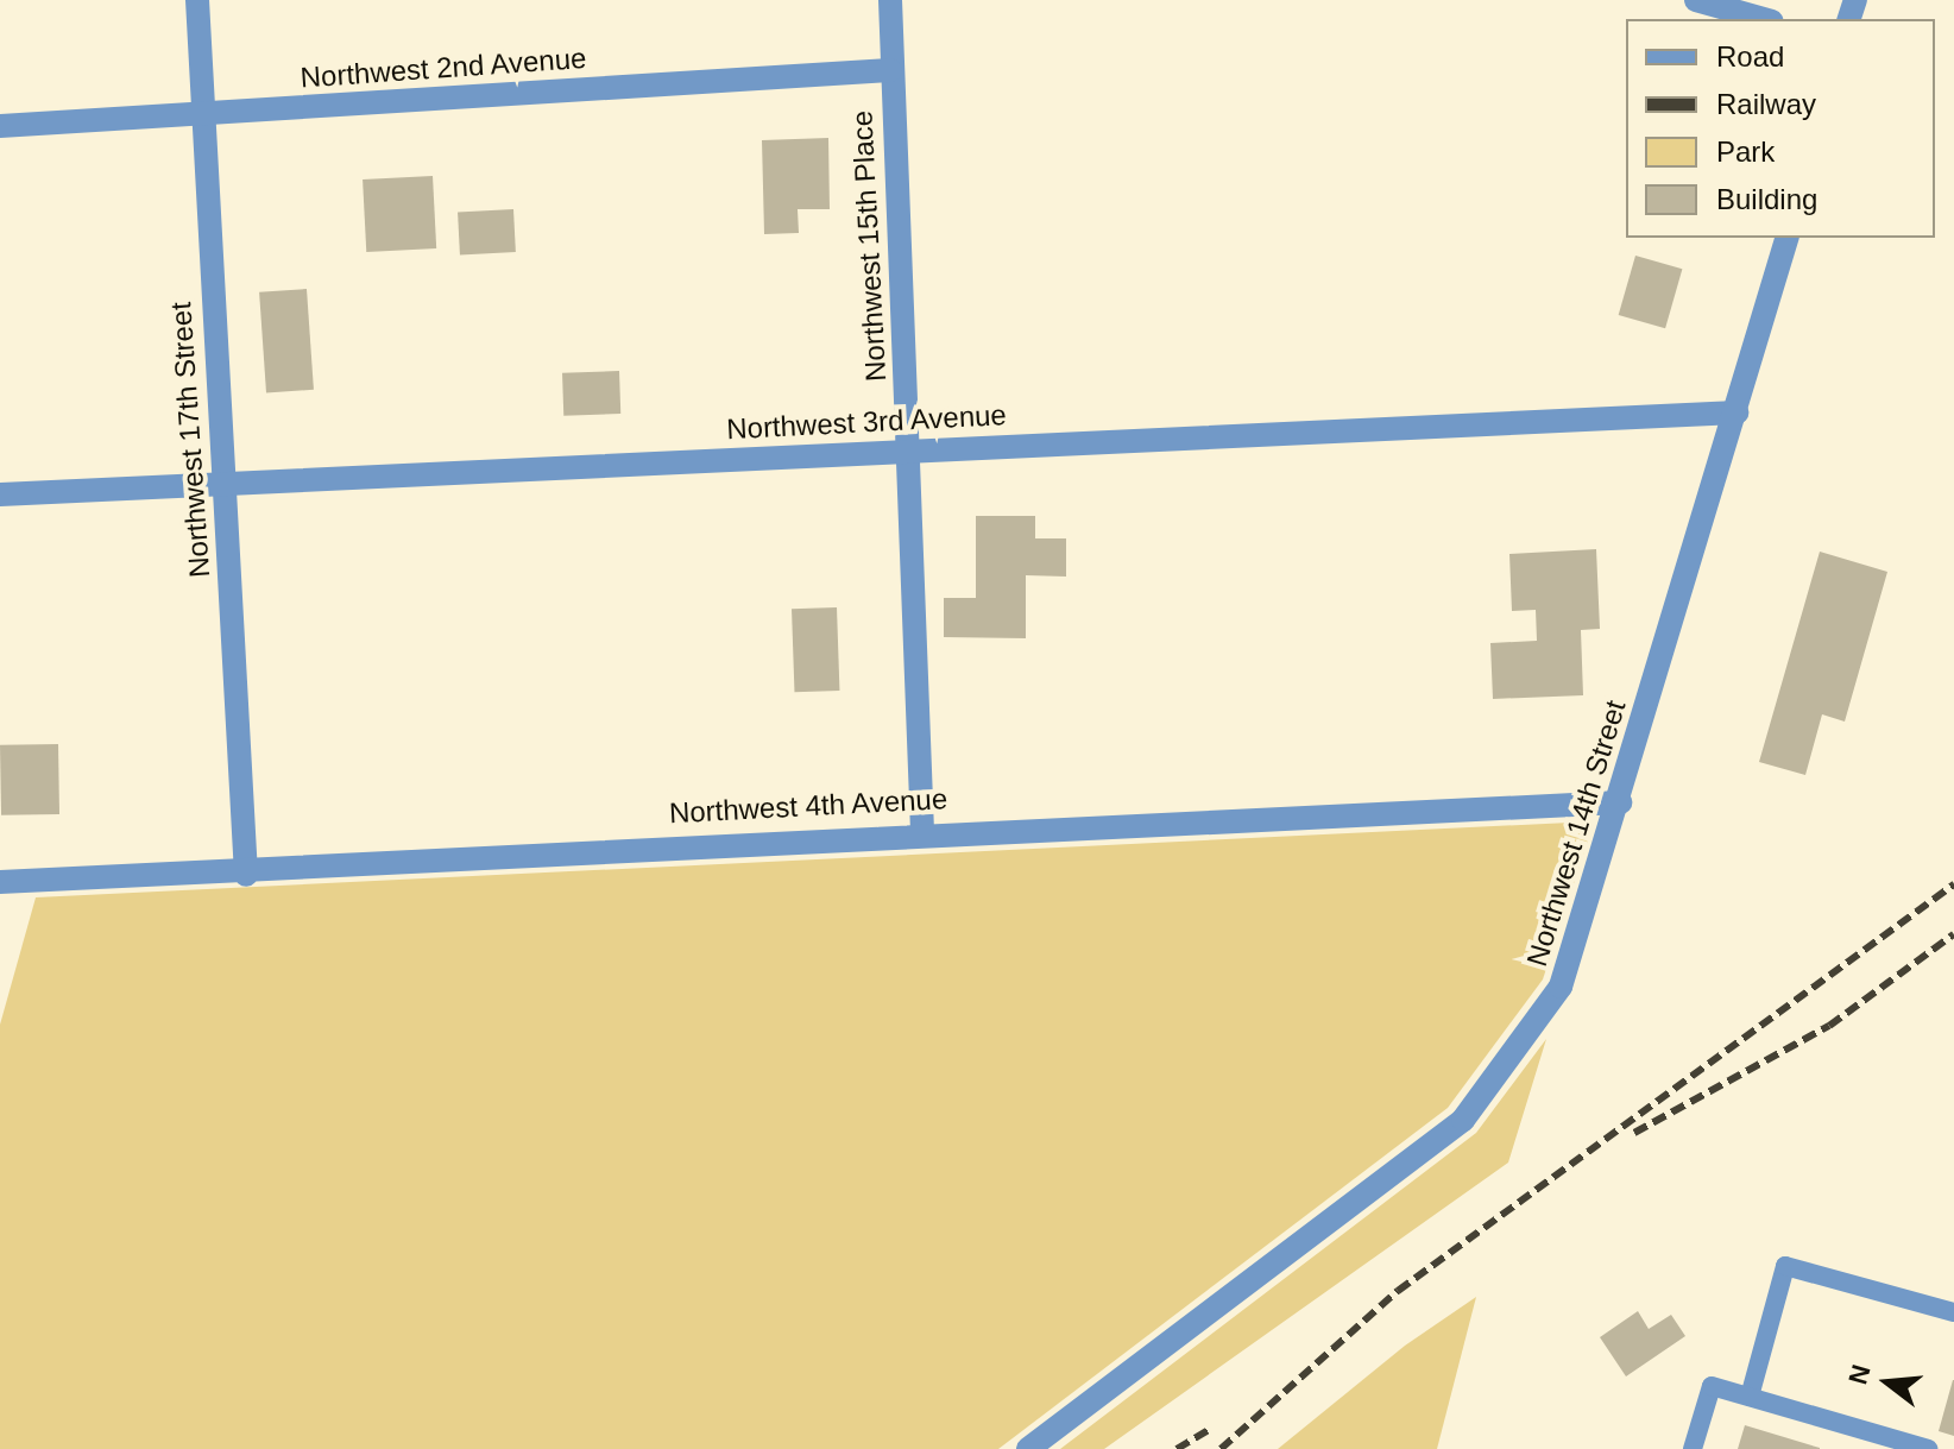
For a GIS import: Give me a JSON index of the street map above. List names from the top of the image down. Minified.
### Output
{"streets":{"street":["Northwest 2nd Avenue","Northwest 15th Place","Northwest 3rd Avenue","Northwest 17th Street","Northwest 4th Avenue","Northwest 14th Street"]},"crossings":[["Northwest 2nd Avenue","Northwest 15th Place"],["Northwest 2nd Avenue","Northwest 17th Street"],["Northwest 15th Place","Northwest 3rd Avenue"],["Northwest 15th Place","Northwest 4th Avenue"],["Northwest 3rd Avenue","Northwest 17th Street"],["Northwest 3rd Avenue","Northwest 14th Street"],["Northwest 17th Street","Northwest 4th Avenue"],["Northwest 4th Avenue","Northwest 14th Street"]],"legend":["Road","Railway","Park","Building"],"north":"left"}
